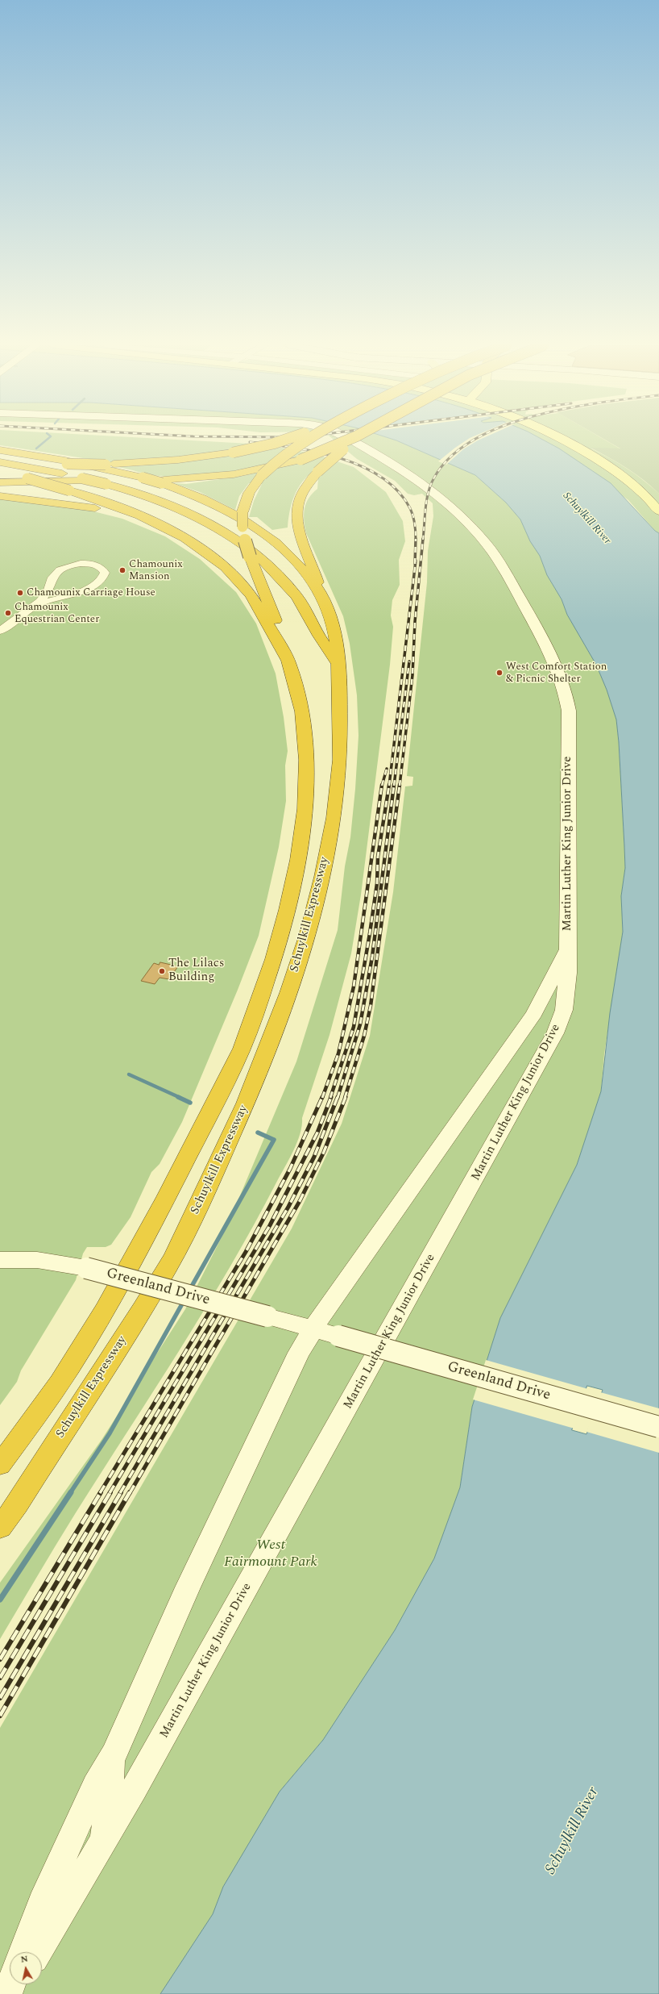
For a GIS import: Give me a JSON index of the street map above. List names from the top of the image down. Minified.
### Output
{"streets":{"highway":["Schuylkill Expressway"],"main road":["Martin Luther King Junior Drive","Greenland Drive"]},"water":["Schuylkill River"],"parks":["West Fairmount Park"],"places":["Chamounix Mansion","Chamounix Carriage House","Chamounix Equestrian Center","West Comfort Station & Picnic Shelter","The Lilacs Building"],"north":"top"}
